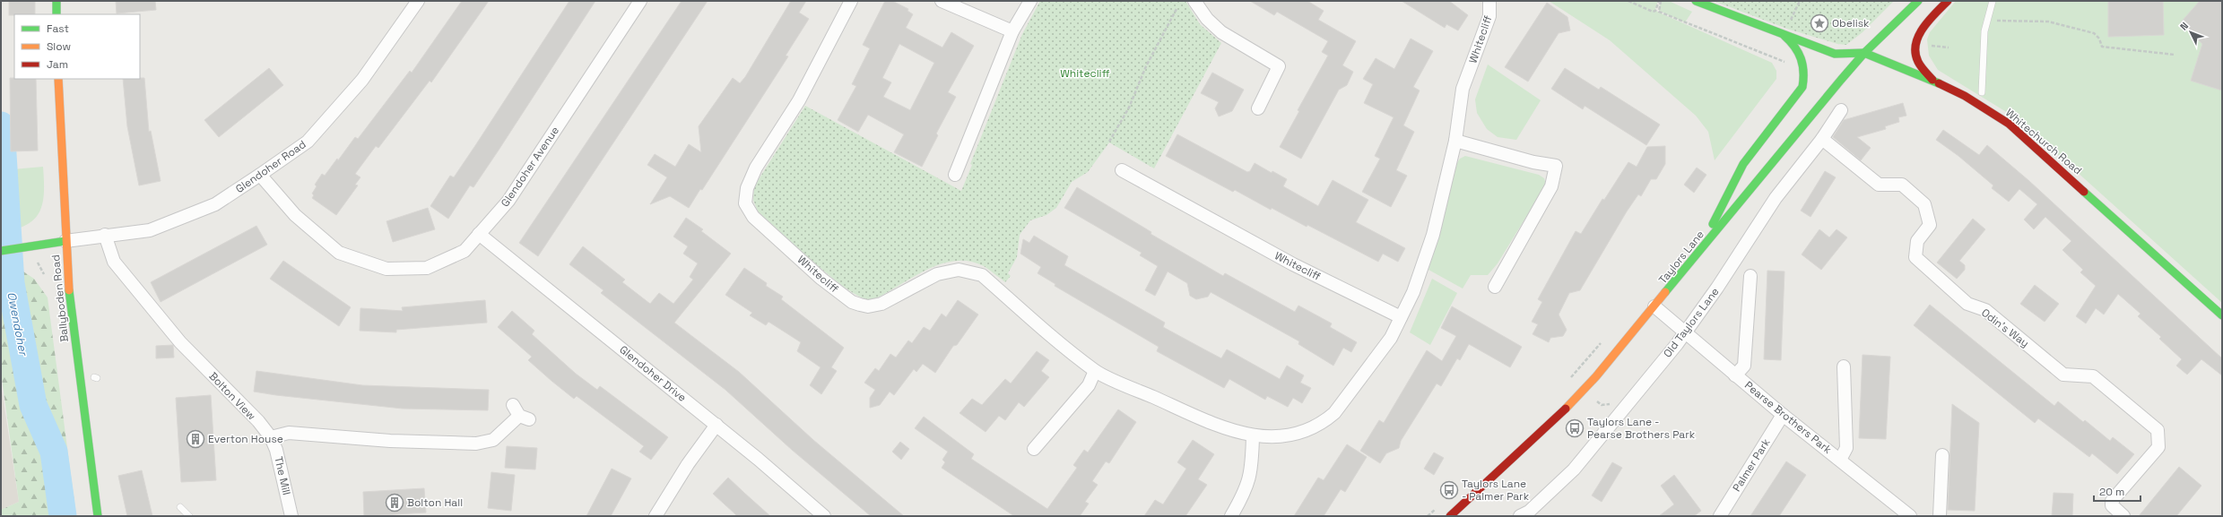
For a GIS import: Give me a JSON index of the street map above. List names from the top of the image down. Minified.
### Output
{"streets":{"main road":["Whitechurch Road","Taylors Lane","Ballyboden Road"],"street":["Whitecliff","Glendoher Road","Glendoher Avenue","Old Taylors Lane","Odin's Way","Glendoher Drive","Bolton View","Pearse Brothers Park","Palmer Park","The Mill"]},"crossings":[["Whitechurch Road","Taylors Lane"],["Glendoher Road","Glendoher Avenue"],["Glendoher Road","Ballyboden Road"],["Glendoher Road","Bolton View"],["Glendoher Avenue","Glendoher Drive"],["Taylors Lane","Pearse Brothers Park"],["Old Taylors Lane","Odin's Way"],["Old Taylors Lane","Pearse Brothers Park"],["Bolton View","The Mill"],["Pearse Brothers Park","Palmer Park"]],"water":["Owendoher"],"parks":["Whitecliff"],"places":{"place":["Obelisk"],"bus stop":["Taylors Lane - Pearse Brothers Park","Taylors Lane - Palmer Park"],"building":["Everton House","Bolton Hall"]},"legend":["Fast","Slow","Jam"],"scale_bar":"20 m","north":"top left"}
